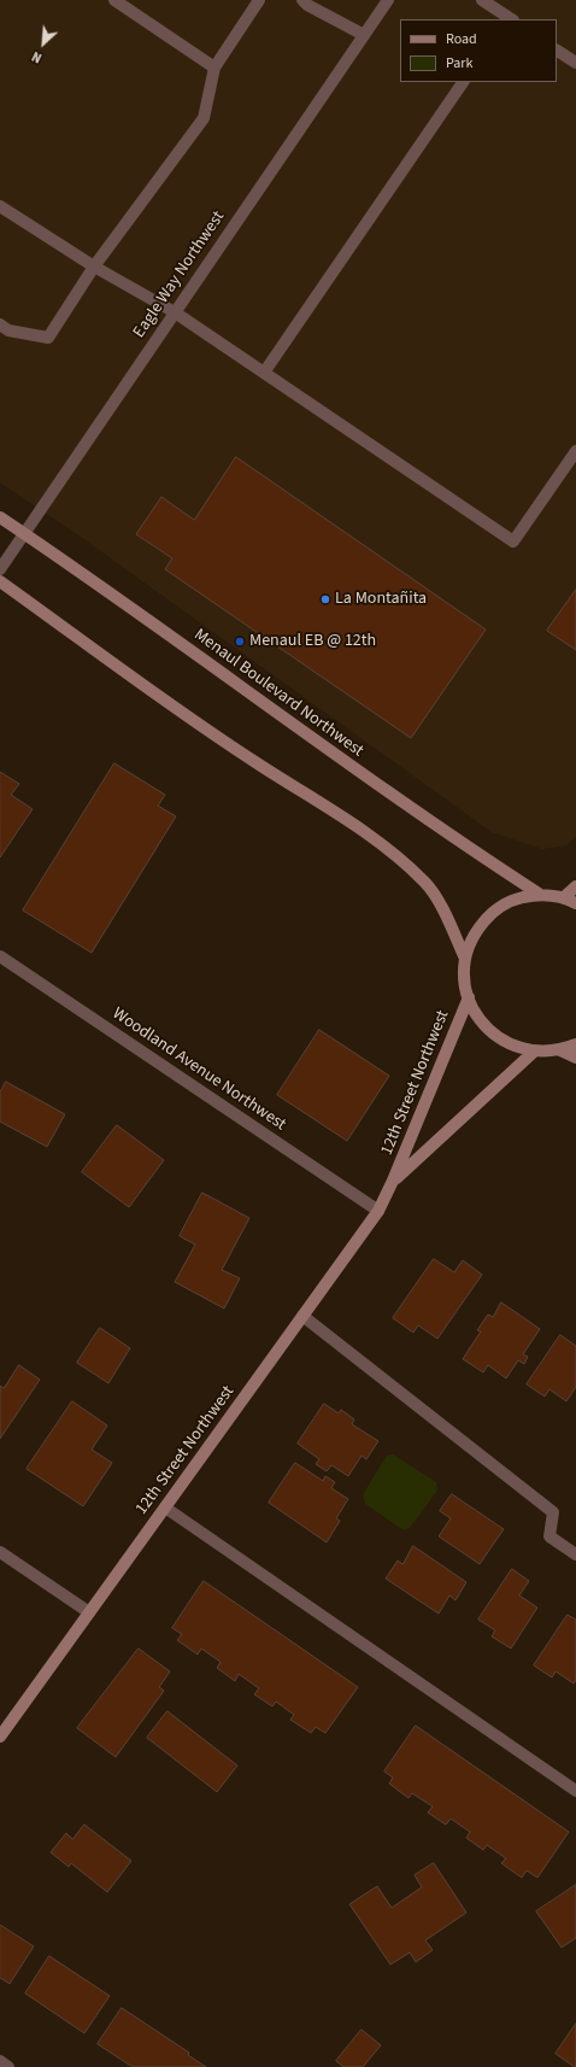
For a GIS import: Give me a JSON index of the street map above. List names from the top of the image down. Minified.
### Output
{"streets":{"main road":["Menaul Boulevard Northwest","12th Street Northwest"],"street":["Eagle Way Northwest","Woodland Avenue Northwest"]},"crossings":[["Eagle Way Northwest","Menaul Boulevard Northwest"],["Woodland Avenue Northwest","12th Street Northwest"]],"places":["La Montañita","Menaul EB @ 12th"],"legend":["Road","Park"],"north":"bottom left"}
